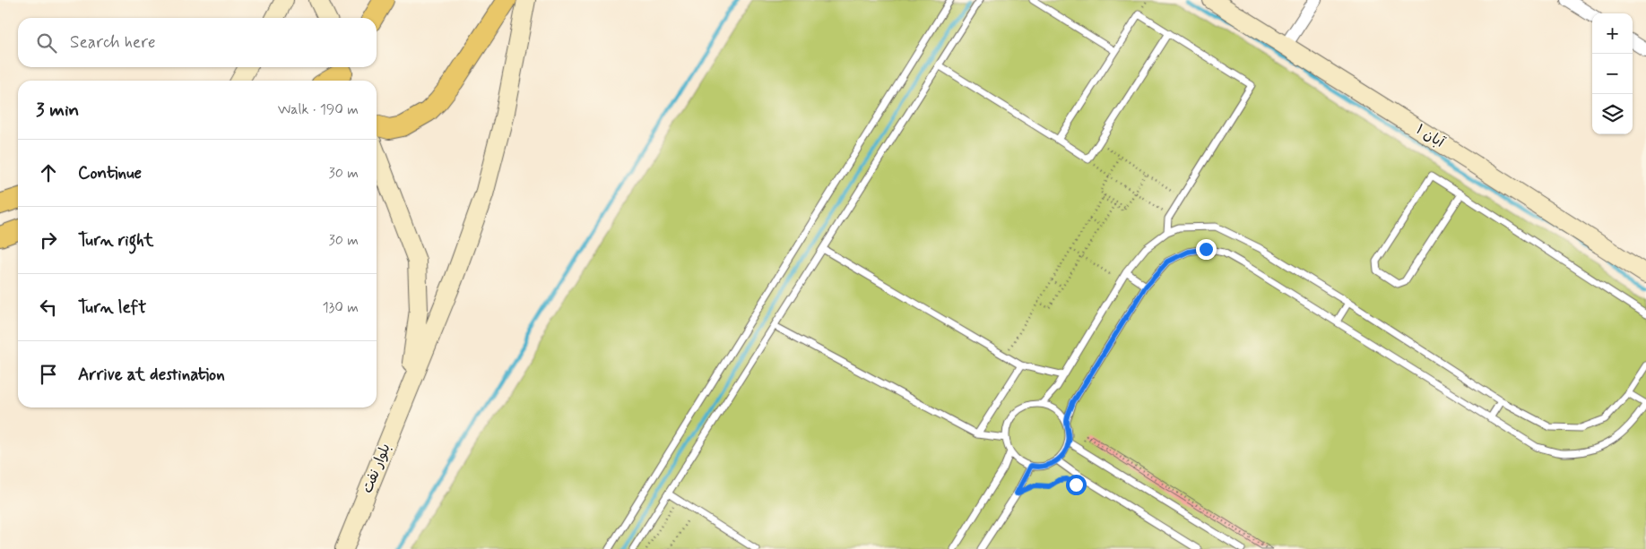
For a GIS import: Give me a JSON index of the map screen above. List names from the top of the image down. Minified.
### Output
{"streets":{"street":["آبان ۱","بلوار نفت"]},"page":{"map_buttons":["+","−"],"search":"Search here","heading":["3 min","Walk · 190 m"],"list":[["Continue","30 m"],["Turn right","30 m"],["Turn left","130 m"],"Arrive at destination"]}}
